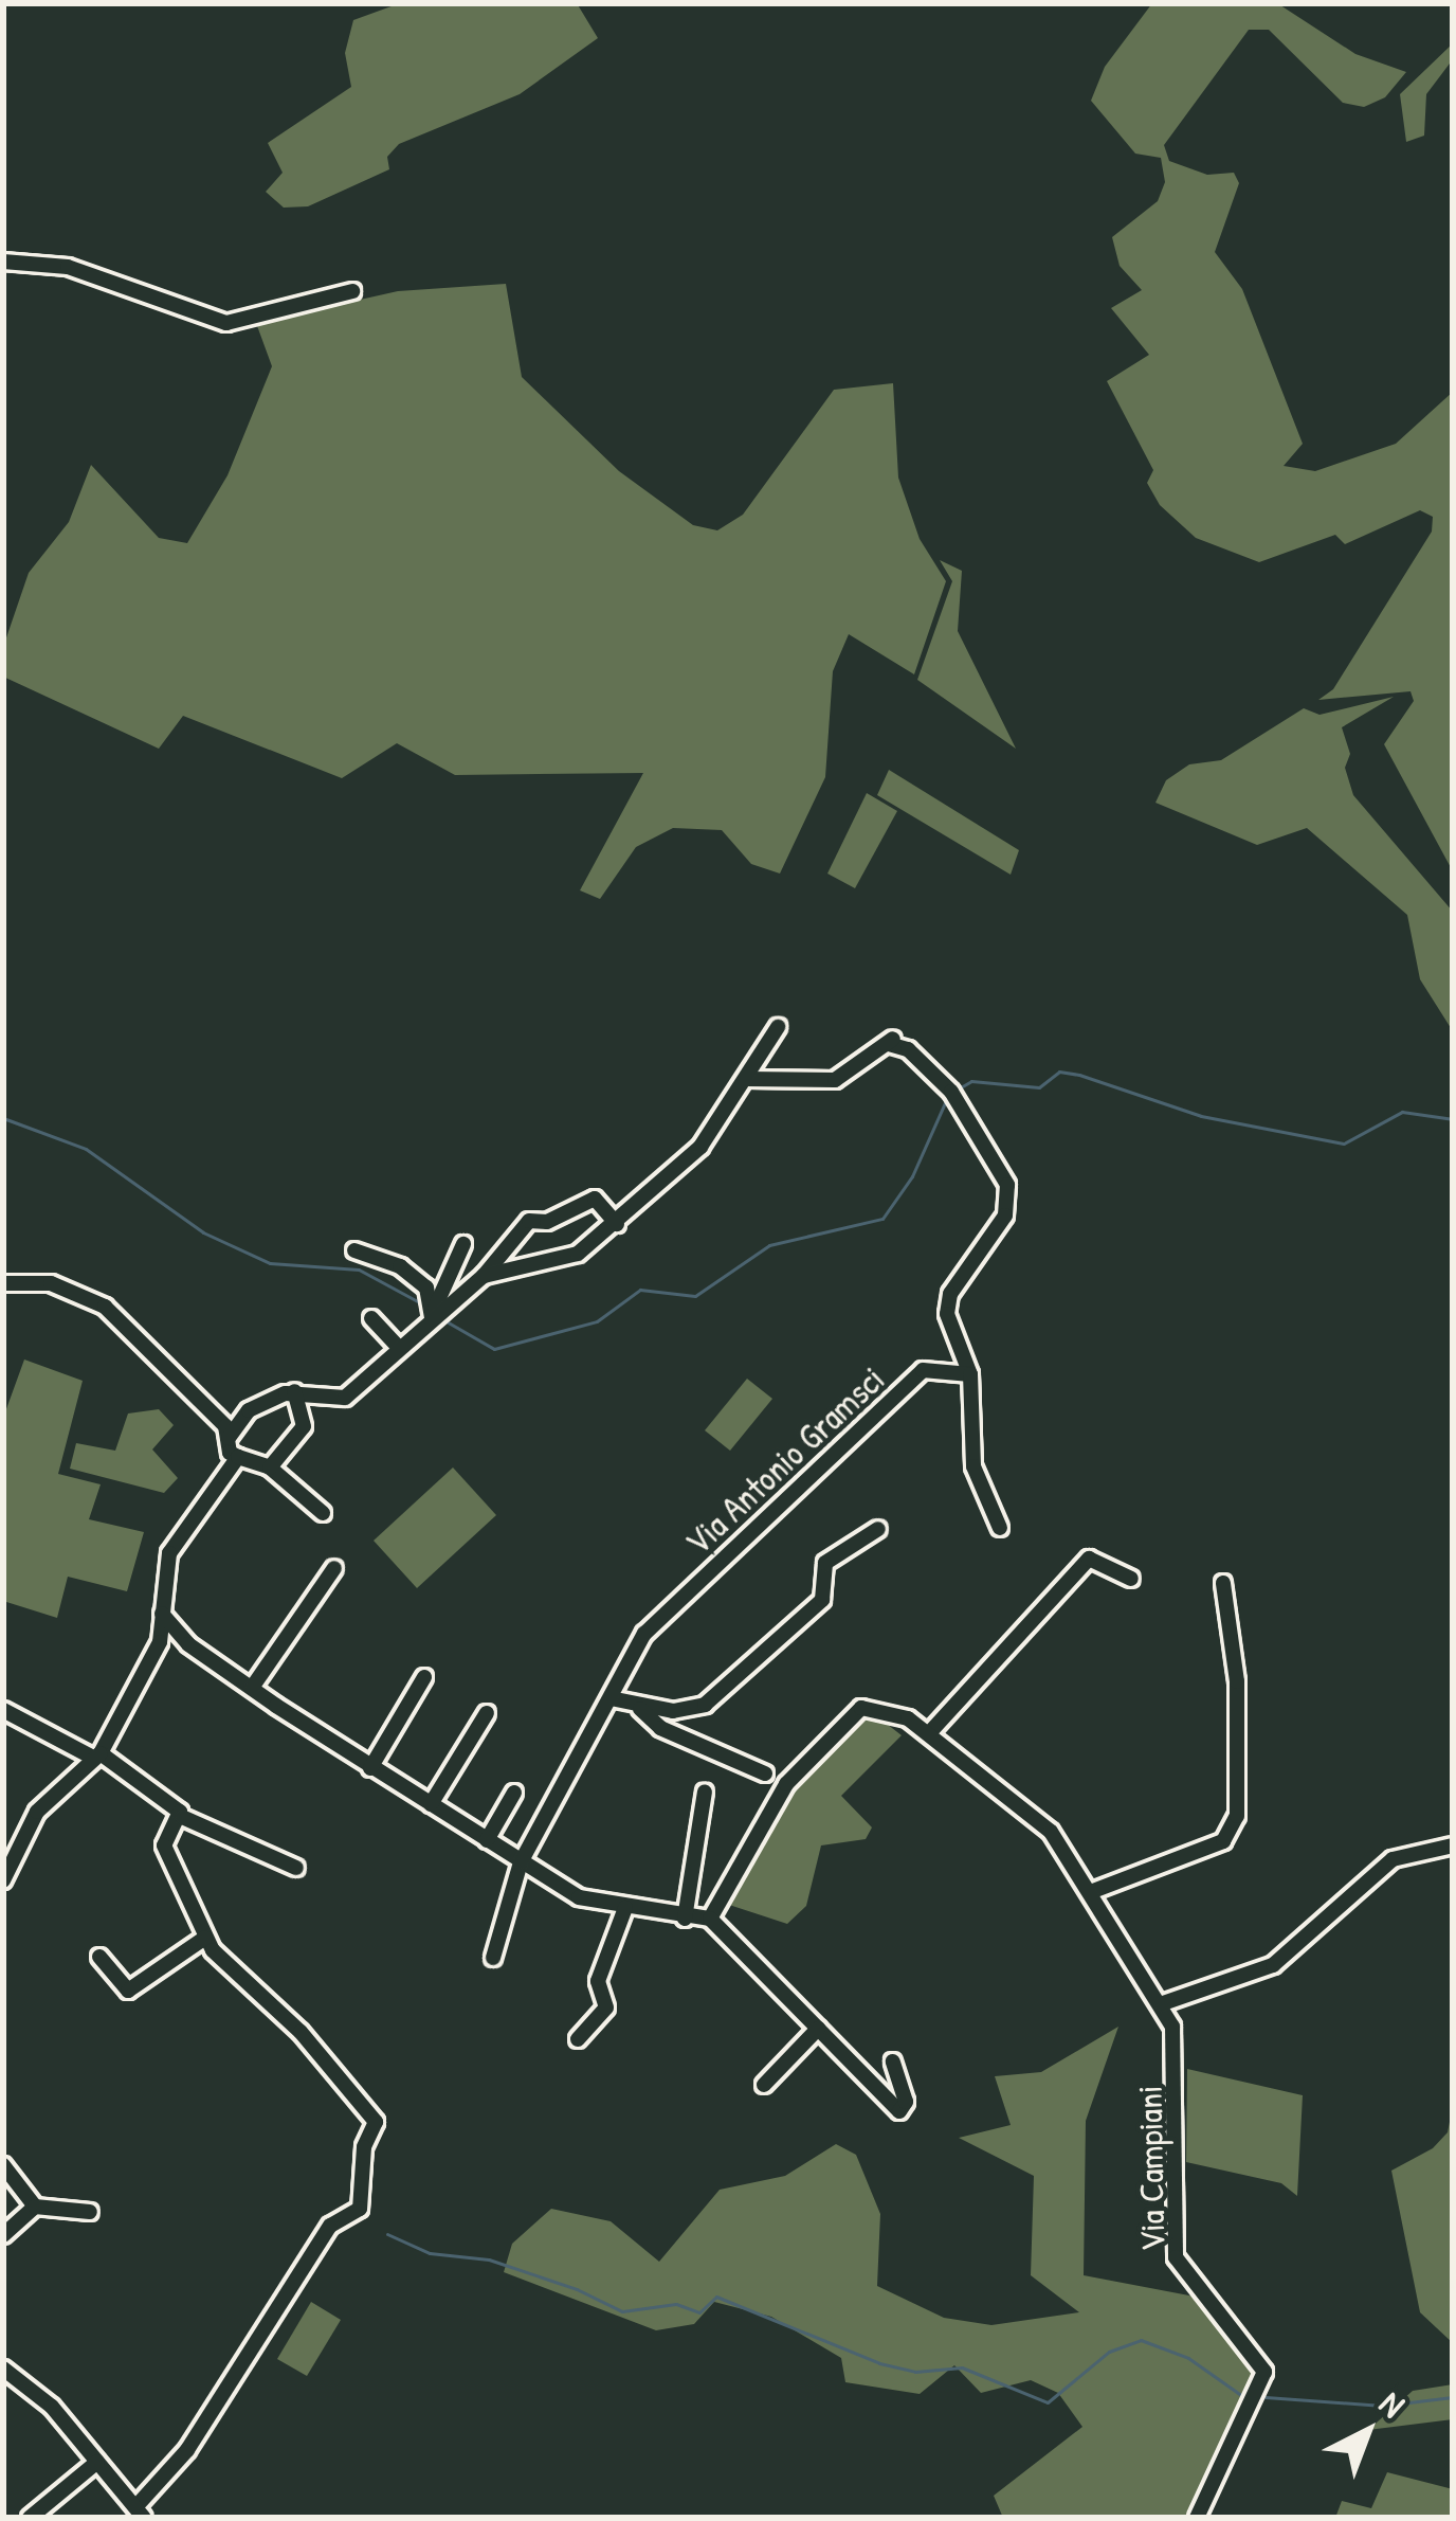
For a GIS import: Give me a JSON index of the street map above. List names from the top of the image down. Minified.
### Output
{"streets":{"street":["Via Antonio Gramsci","Via Campiani"]},"north":"top right"}
